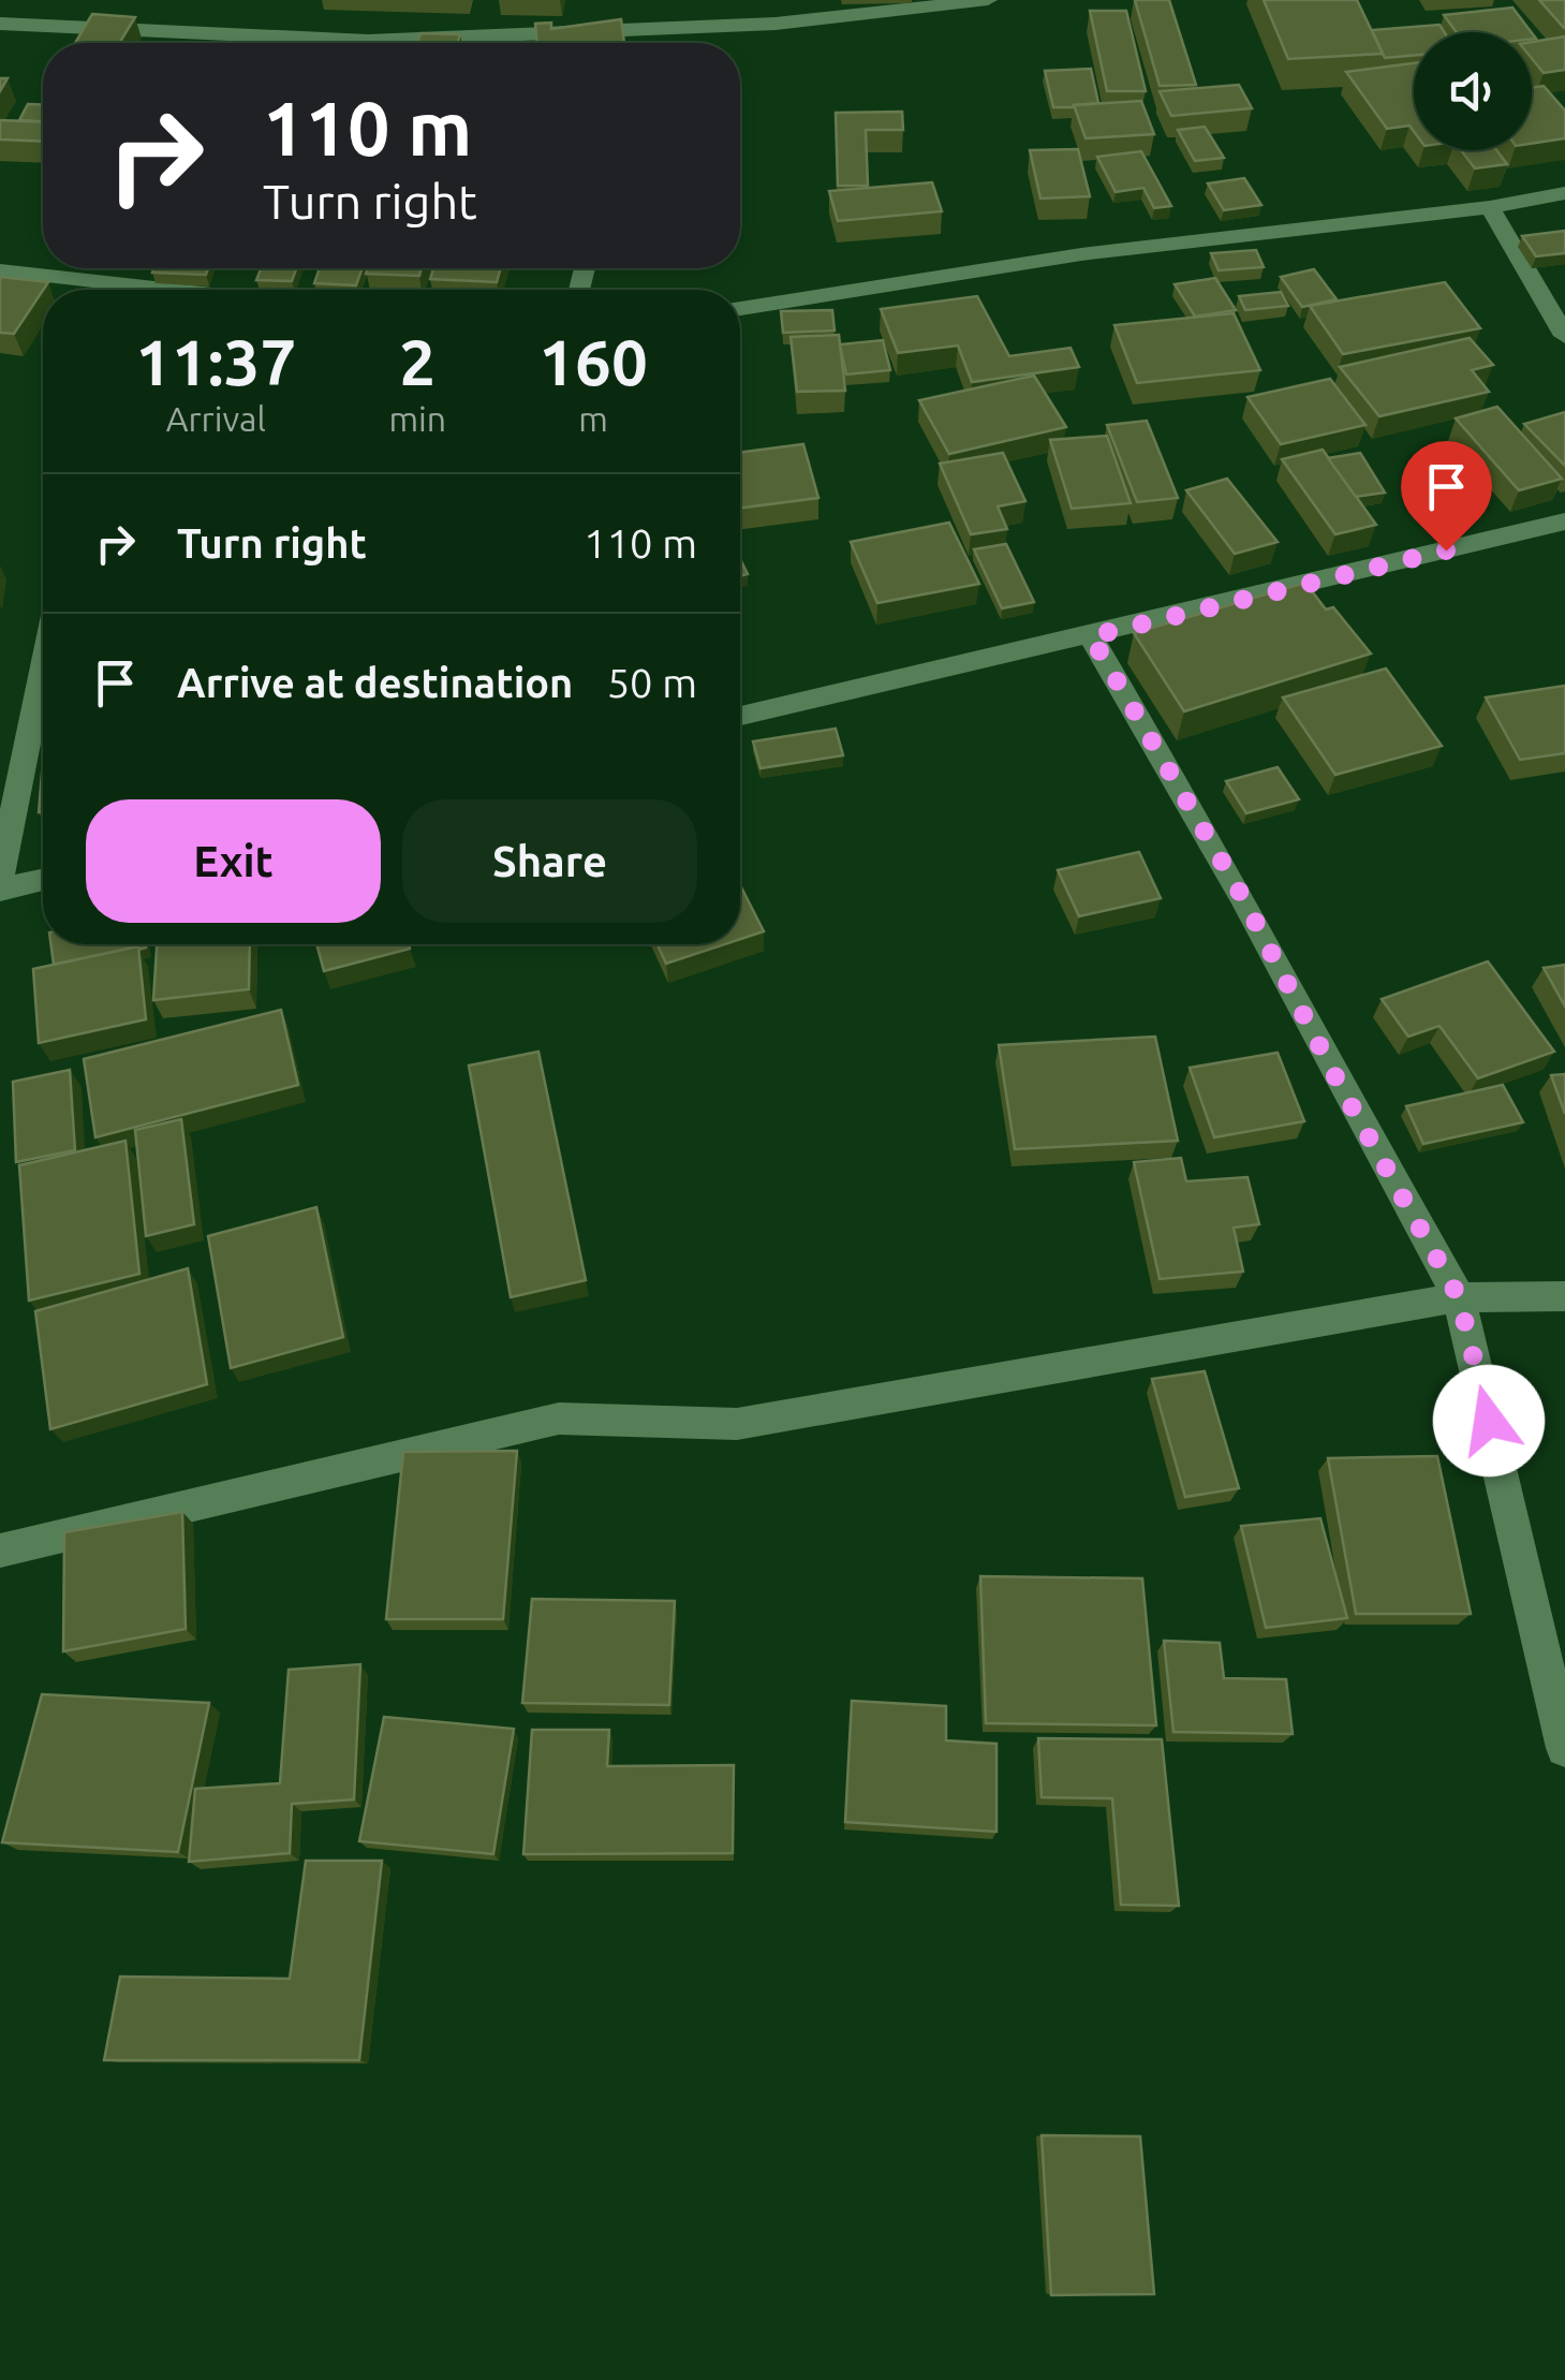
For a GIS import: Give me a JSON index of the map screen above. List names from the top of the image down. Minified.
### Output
{"page":{"turn":["110 m","Turn right"],"eta":["11:37","Arrival","2","min","160","m"],"list":[{"name":"Turn right","value":"110 m"},{"name":"Arrive at destination","value":"50 m"}],"buttons":["Exit","Share"]}}
